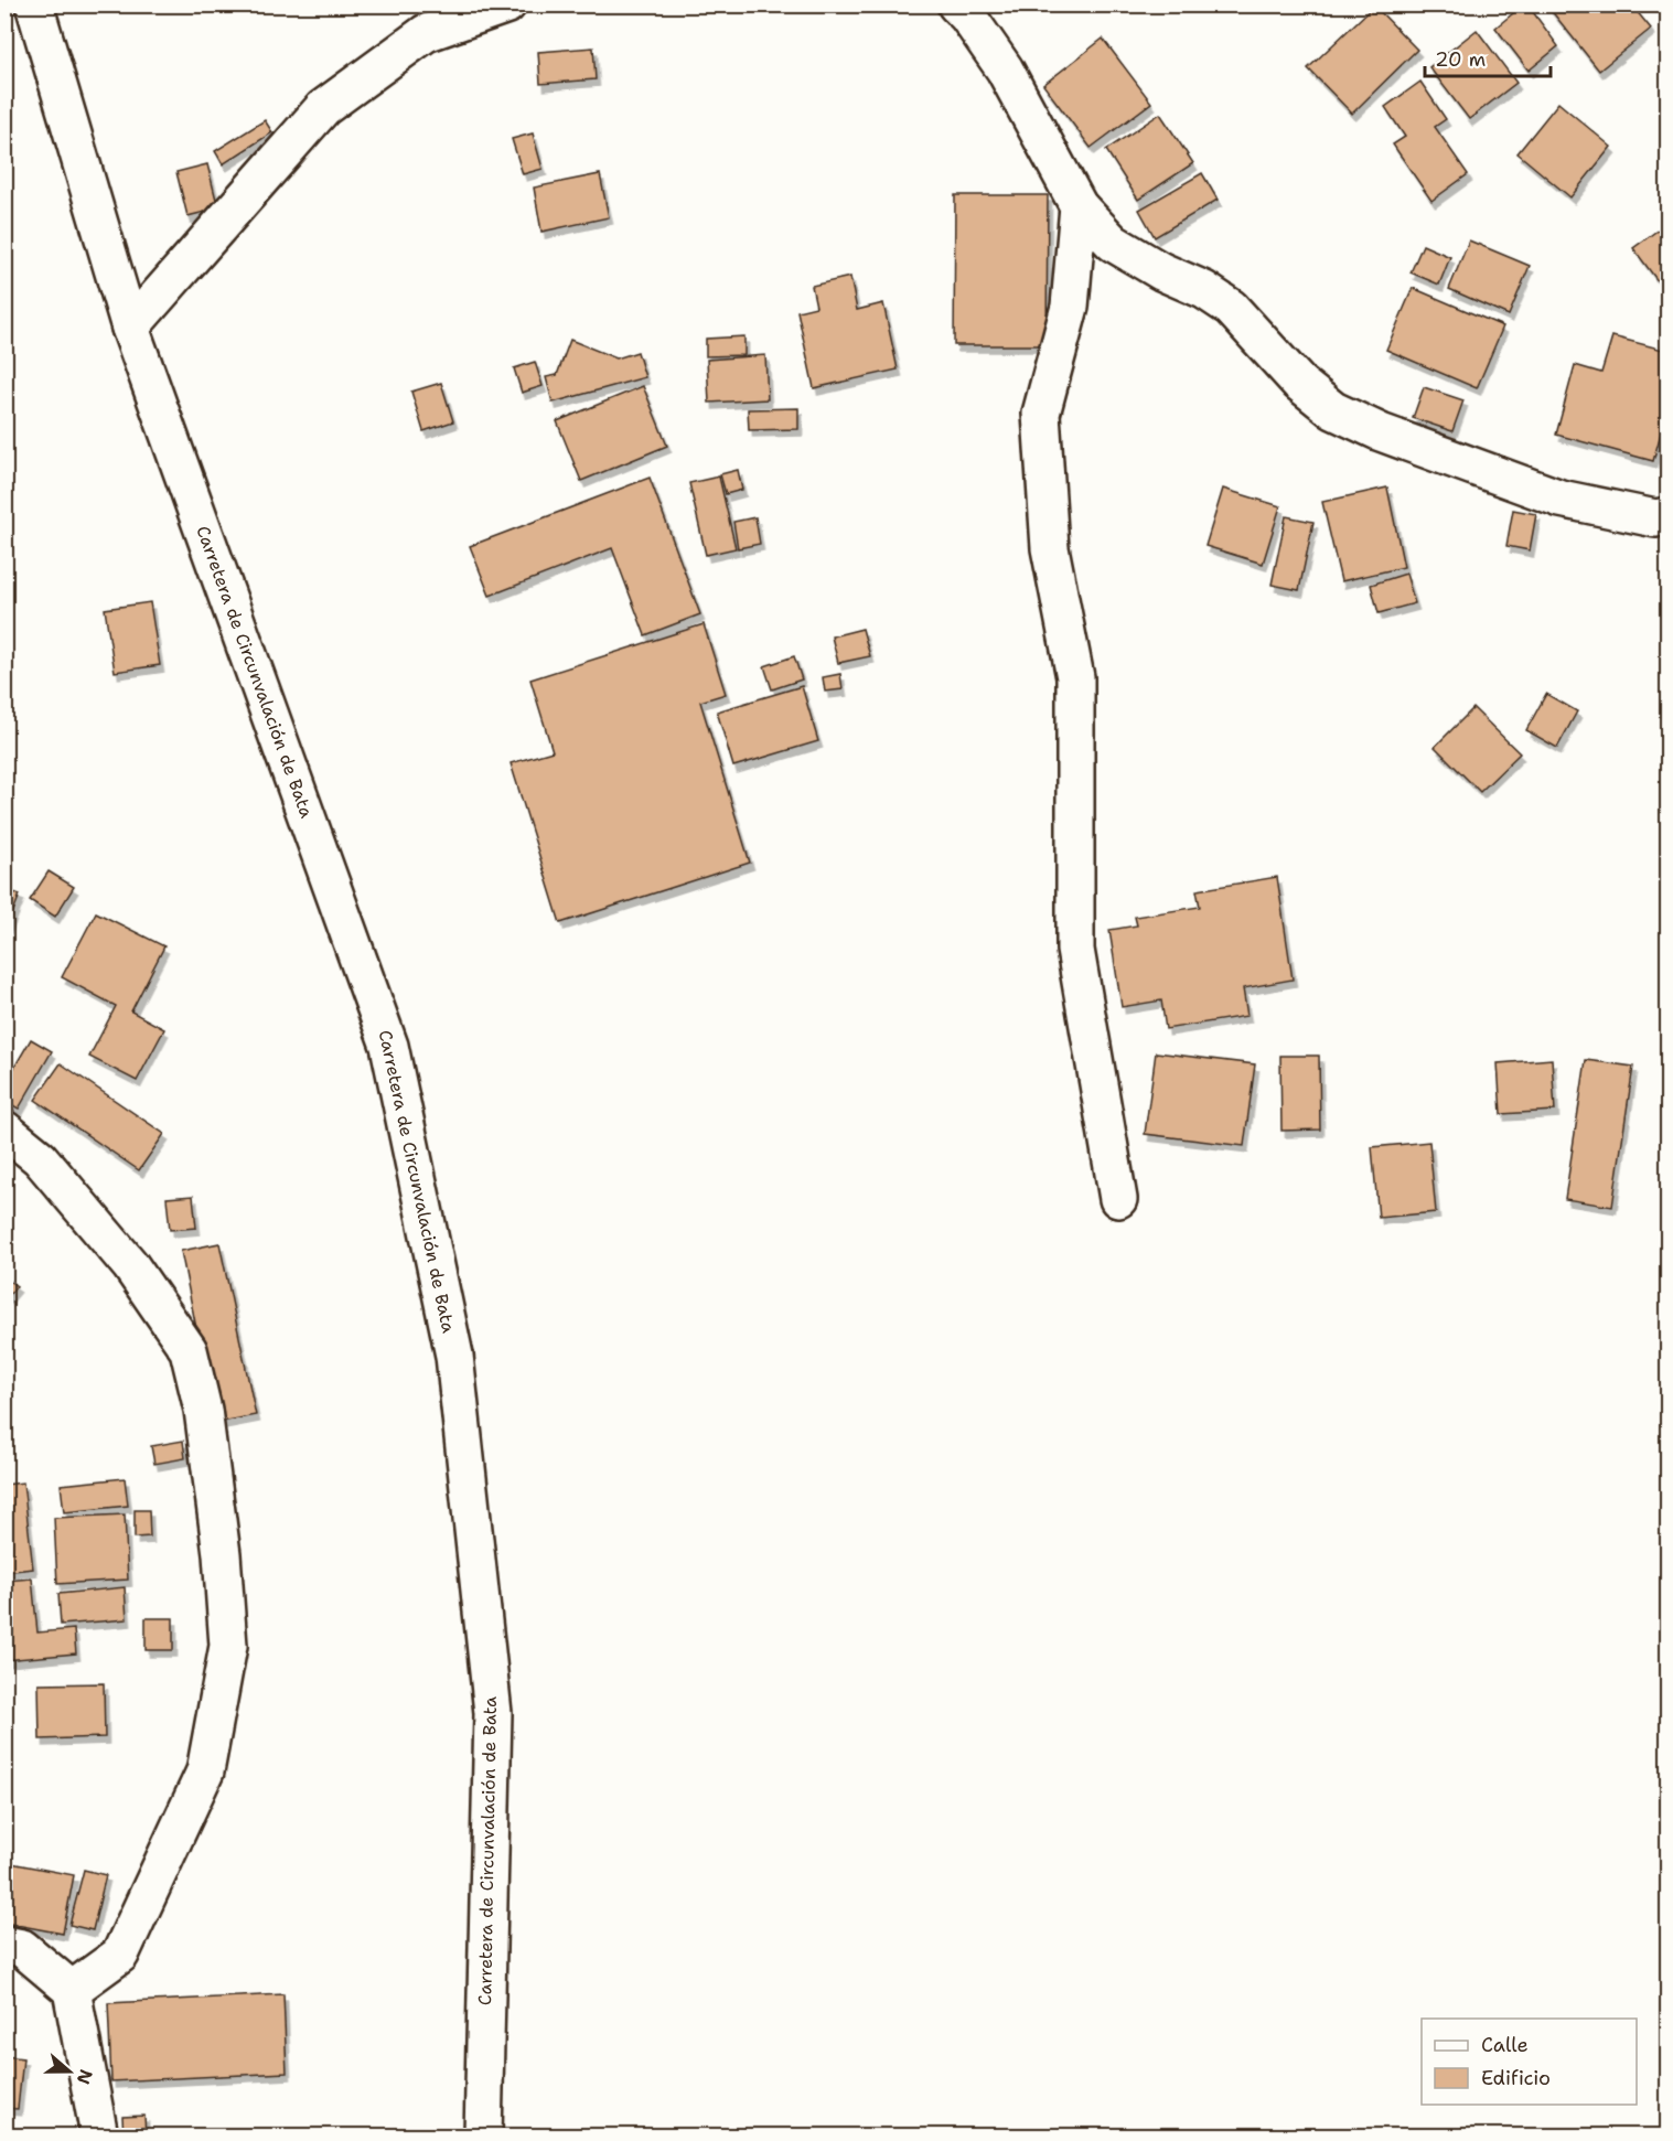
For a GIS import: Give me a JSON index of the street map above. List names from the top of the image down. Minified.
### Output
{"streets":{"street":["Carretera de Circunvalación de Bata"]},"legend":["Calle","Edificio"],"scale_bar":"20 m","north":"right"}
